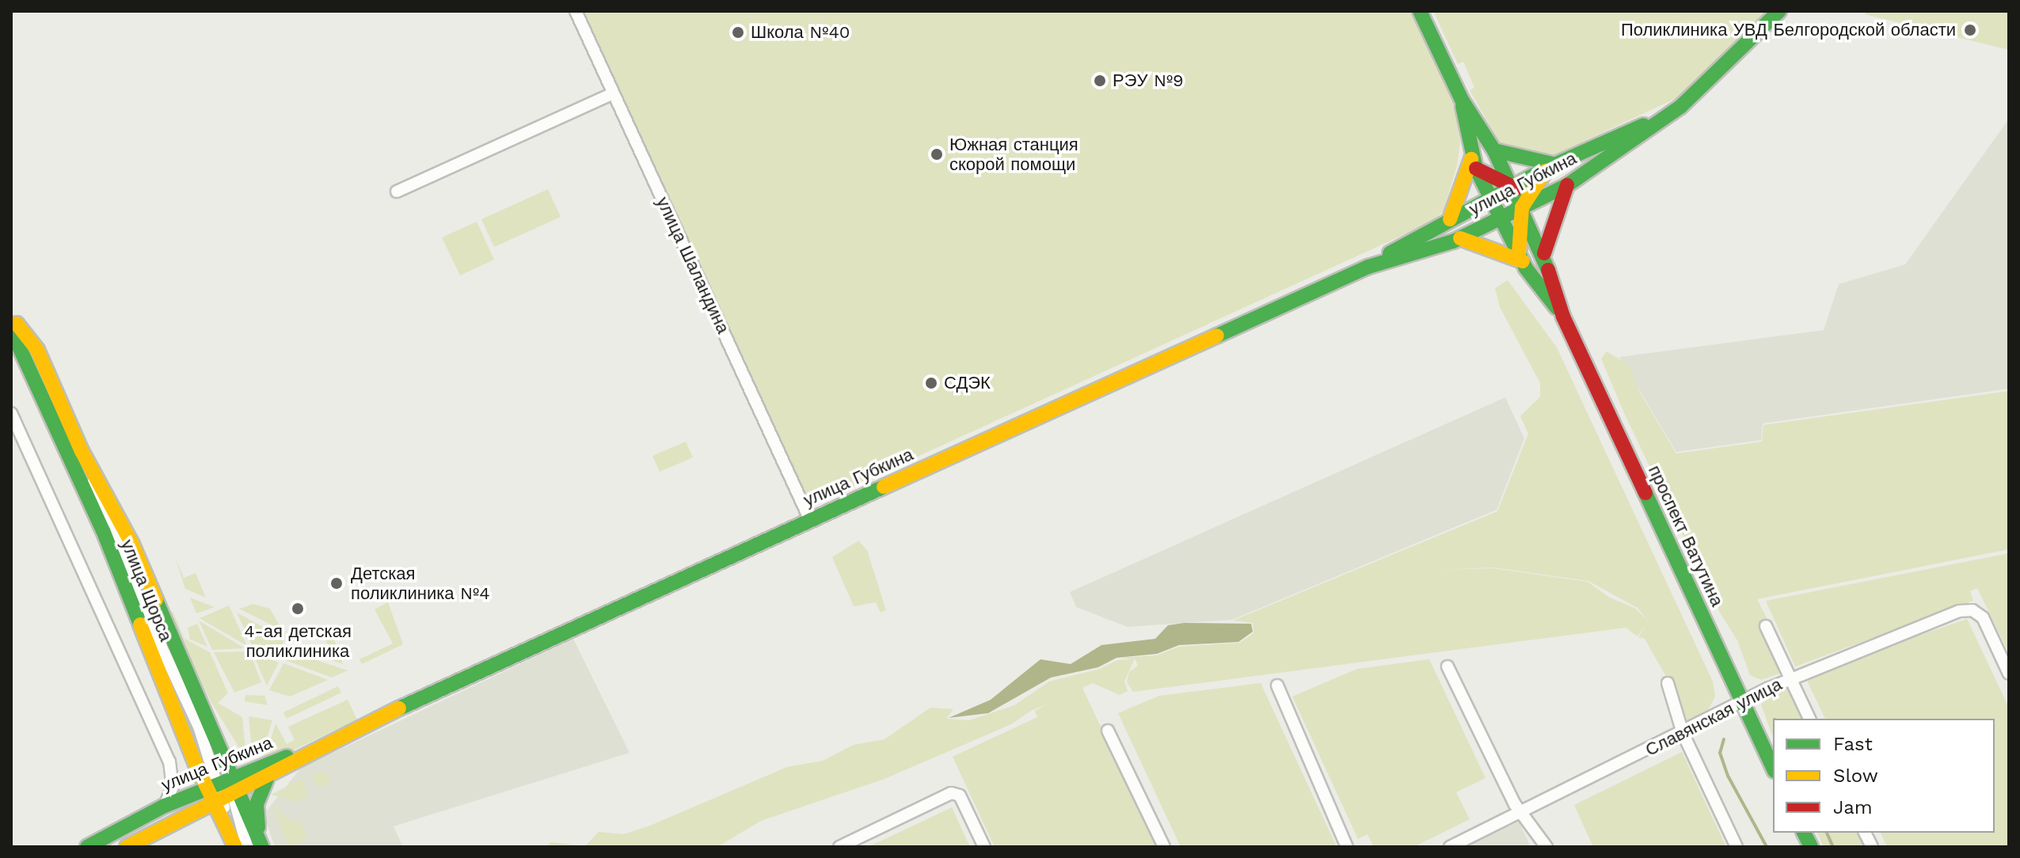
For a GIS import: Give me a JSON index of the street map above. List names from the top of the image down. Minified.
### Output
{"streets":{"main road":["улица Губкина","проспект Ватутина","улица Щорса"],"street":["улица Шаландина","Славянская улица"]},"crossings":[["улица Губкина","улица Шаландина"],["улица Губкина","проспект Ватутина"],["улица Губкина","улица Щорса"],["проспект Ватутина","Славянская улица"]],"places":["Поликлиника УВД Белгородской области","Школа №40","РЭУ №9","Южная станция скорой помощи","СДЭК","Детская поликлиника №4","4-ая детская поликлиника"],"legend":["Fast","Slow","Jam"]}
